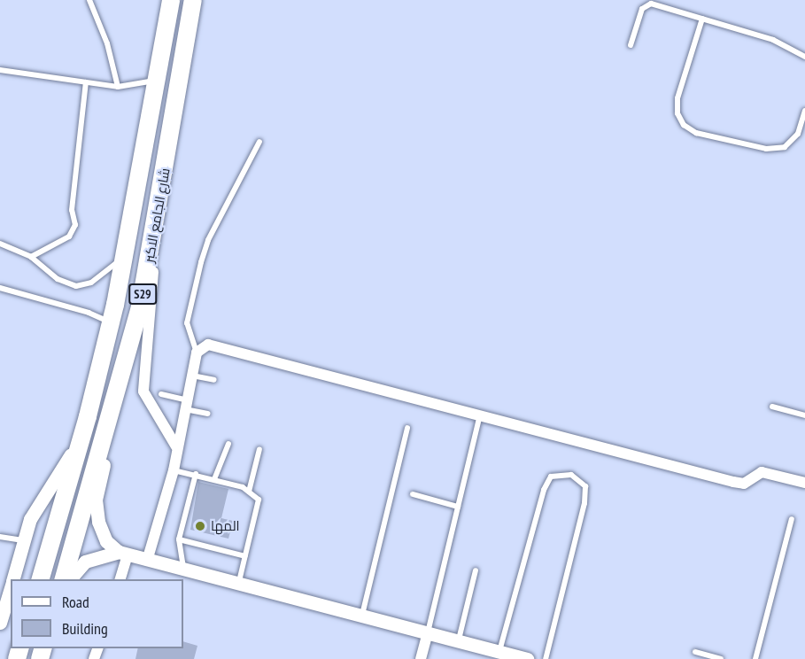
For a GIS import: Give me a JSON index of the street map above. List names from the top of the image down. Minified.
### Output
{"streets":{"main road":["شارع الجامع الاكبر","S29"]},"places":["المه‍ا"],"legend":["Road","Building"]}
